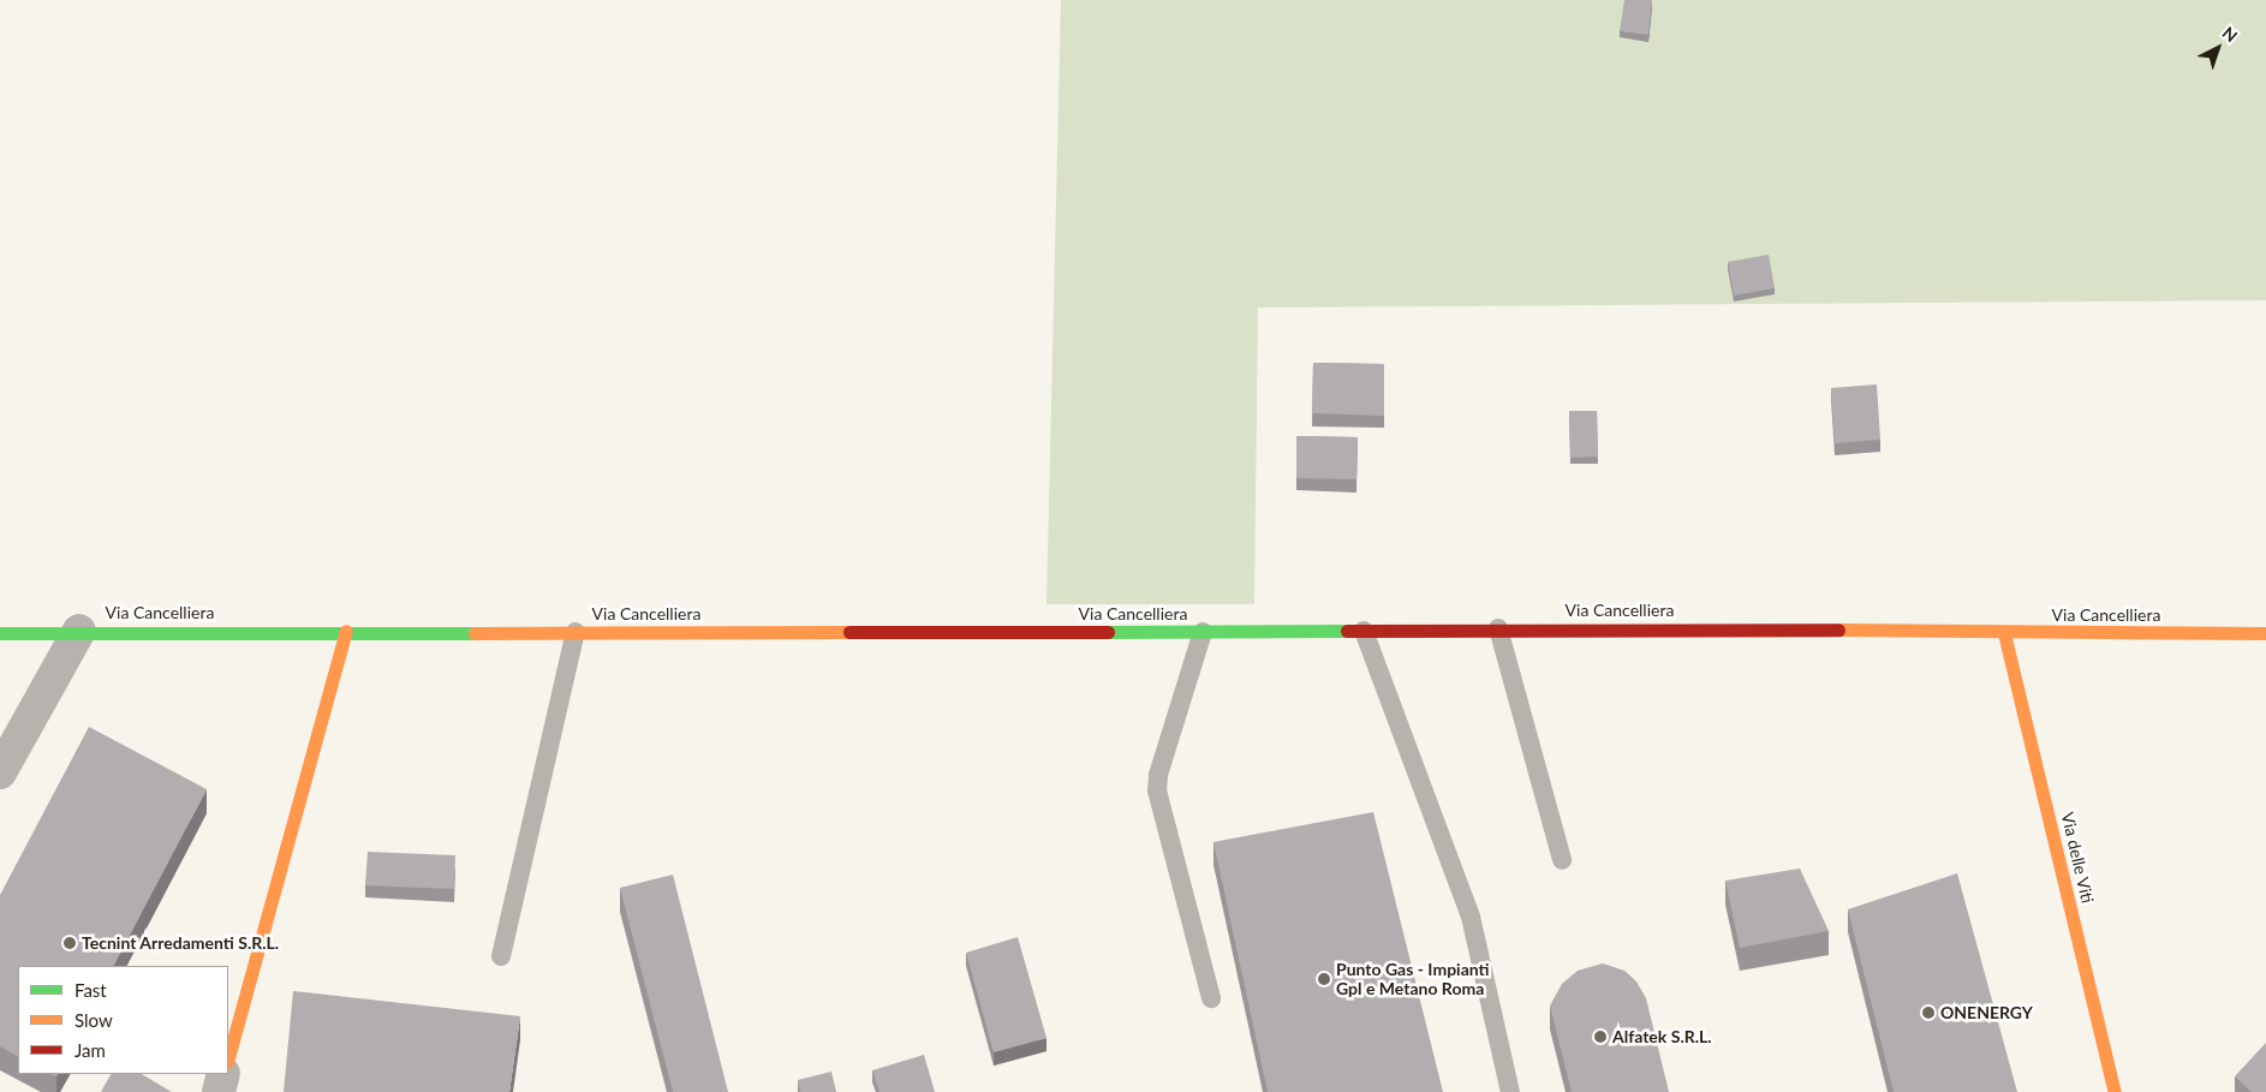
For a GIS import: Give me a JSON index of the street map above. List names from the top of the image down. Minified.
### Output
{"streets":{"street":["Via Cancelliera","Via delle Viti"]},"crossings":[["Via Cancelliera","Via delle Viti"]],"places":["Tecnint Arredamenti S.R.L.","Punto Gas - Impianti Gpl e Metano Roma","ONENERGY","Alfatek S.R.L."],"legend":["Fast","Slow","Jam"],"north":"top right"}
